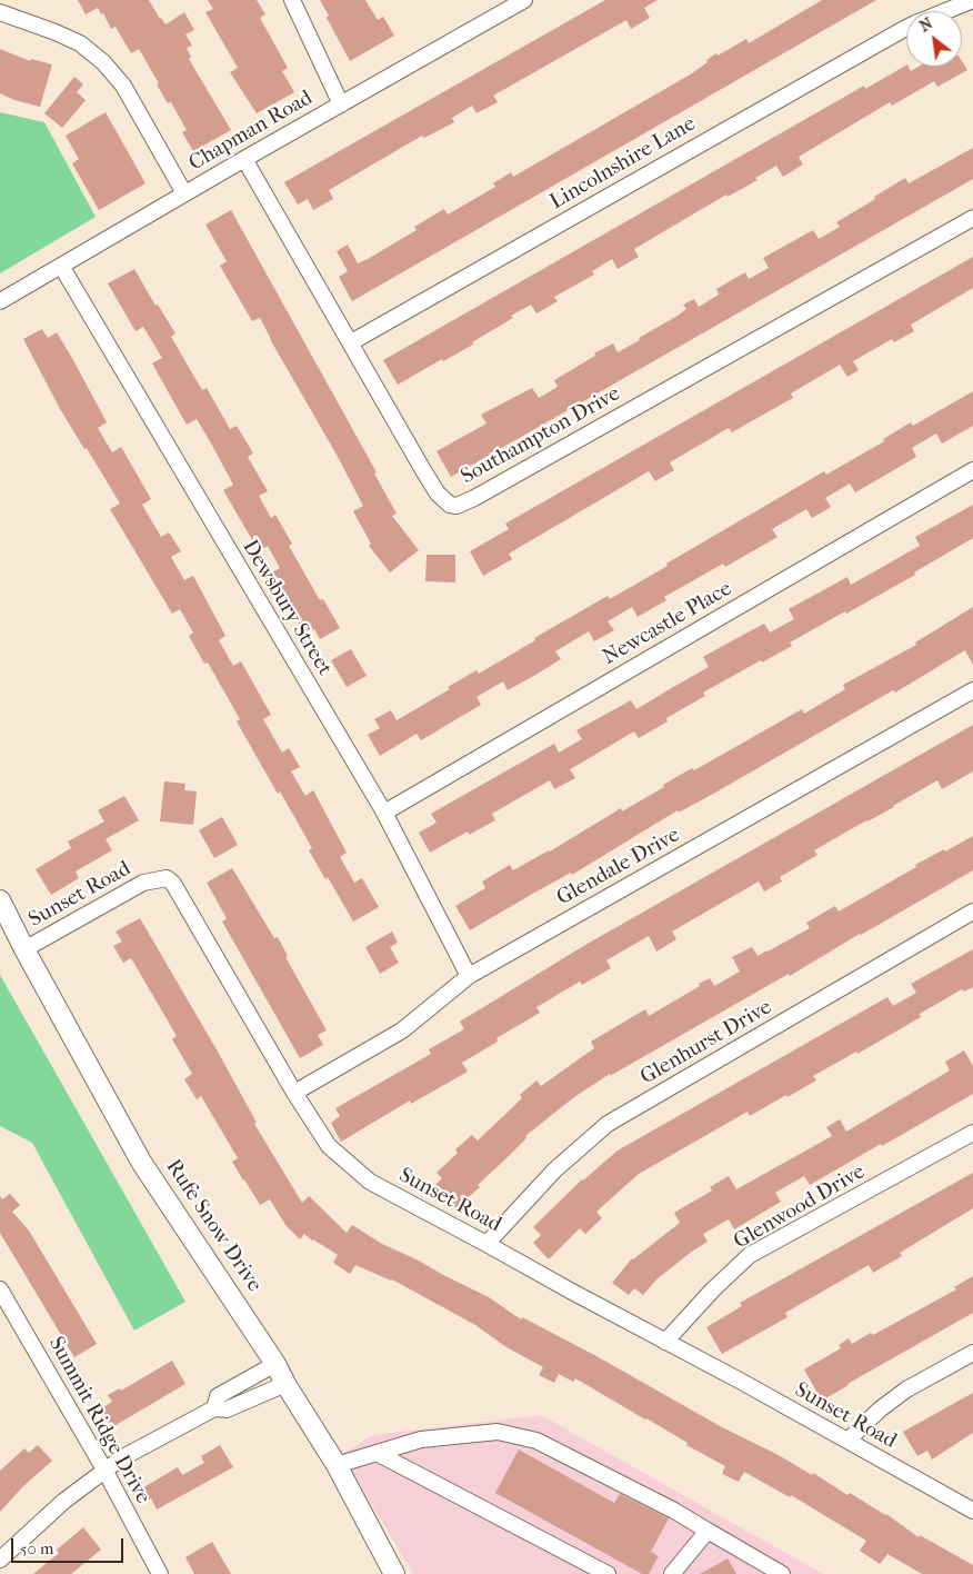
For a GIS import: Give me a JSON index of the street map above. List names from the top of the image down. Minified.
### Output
{"streets":{"main road":["Rufe Snow Drive"],"street":["Chapman Road","Lincolnshire Lane","Southampton Drive","Dewsbury Street","Newcastle Place","Glendale Drive","Sunset Road","Glenhurst Drive","Glenwood Drive","Summit Ridge Drive"]},"crossings":[["Chapman Road","Southampton Drive"],["Chapman Road","Dewsbury Street"],["Lincolnshire Lane","Southampton Drive"],["Dewsbury Street","Newcastle Place"],["Dewsbury Street","Glendale Drive"],["Glendale Drive","Sunset Road"],["Sunset Road","Glenhurst Drive"],["Sunset Road","Glenwood Drive"],["Sunset Road","Rufe Snow Drive"]],"scale_bar":"50 m","north":"top left"}
